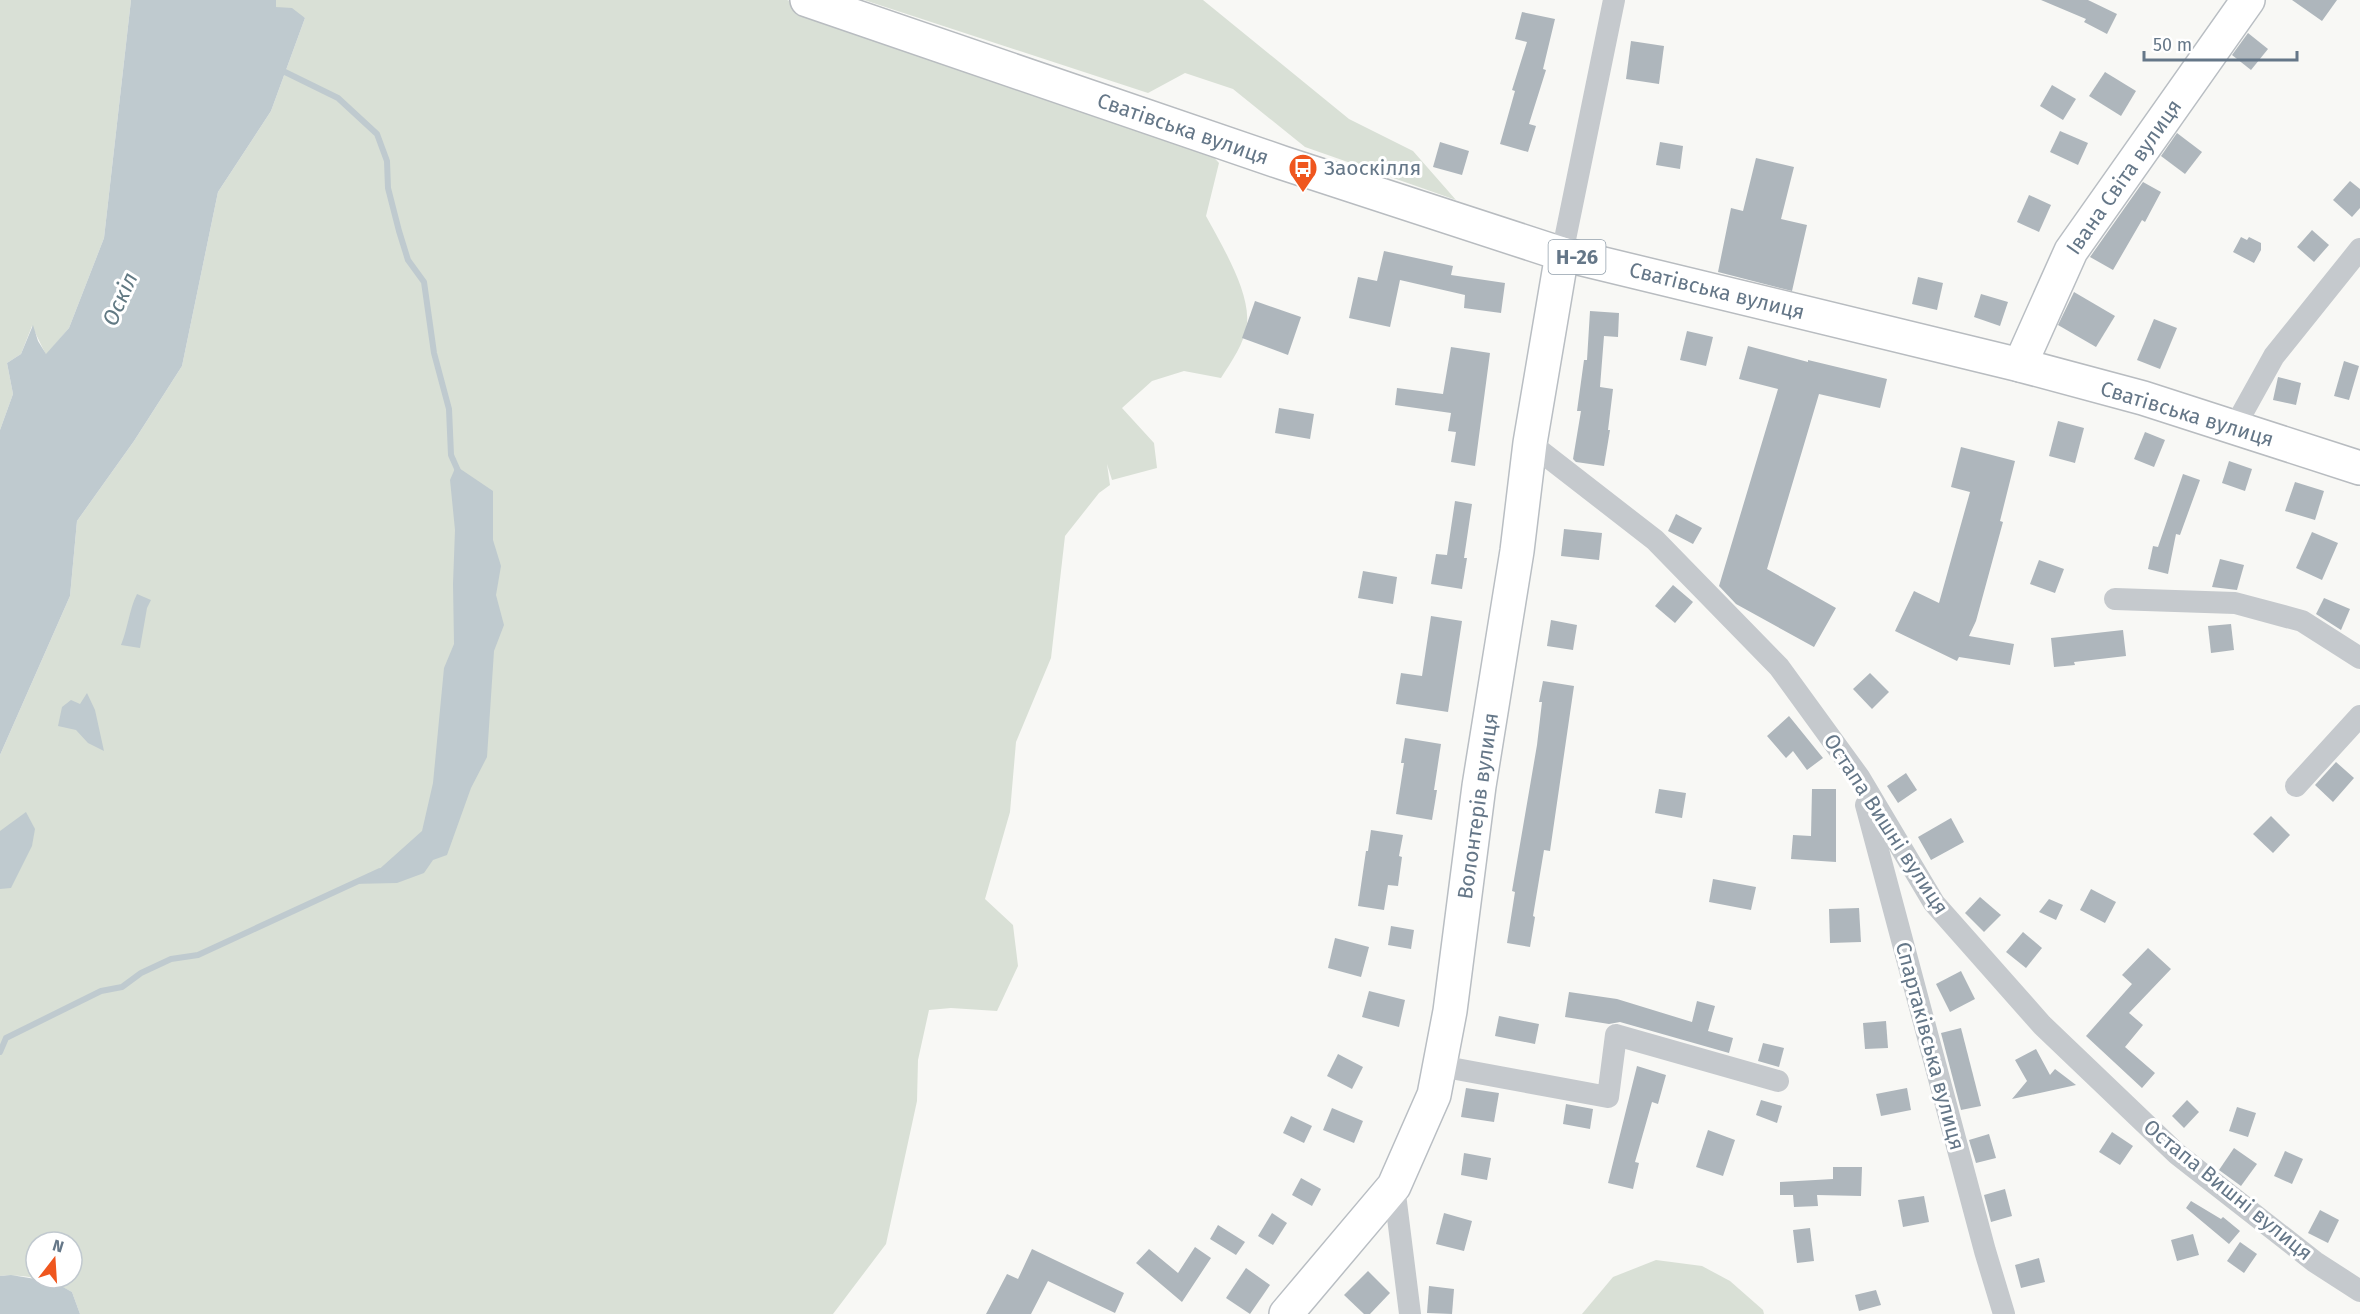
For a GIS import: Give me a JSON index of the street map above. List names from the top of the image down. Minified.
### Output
{"streets":{"main road":["Сватівська вулиця","Івана Світа вулиця","Н-26","Волонтерів вулиця"],"street":["Остапа Вишні вулиця","Спартаківська вулиця"]},"crossings":[["Сватівська вулиця","Івана Світа вулиця"],["Сватівська вулиця","Волонтерів вулиця"],["Волонтерів вулиця","Остапа Вишні вулиця"],["Остапа Вишні вулиця","Спартаківська вулиця"]],"water":["Оскіл"],"places":{"bus stop":["Заоскілля"]},"scale_bar":"50 m","north":"top"}
